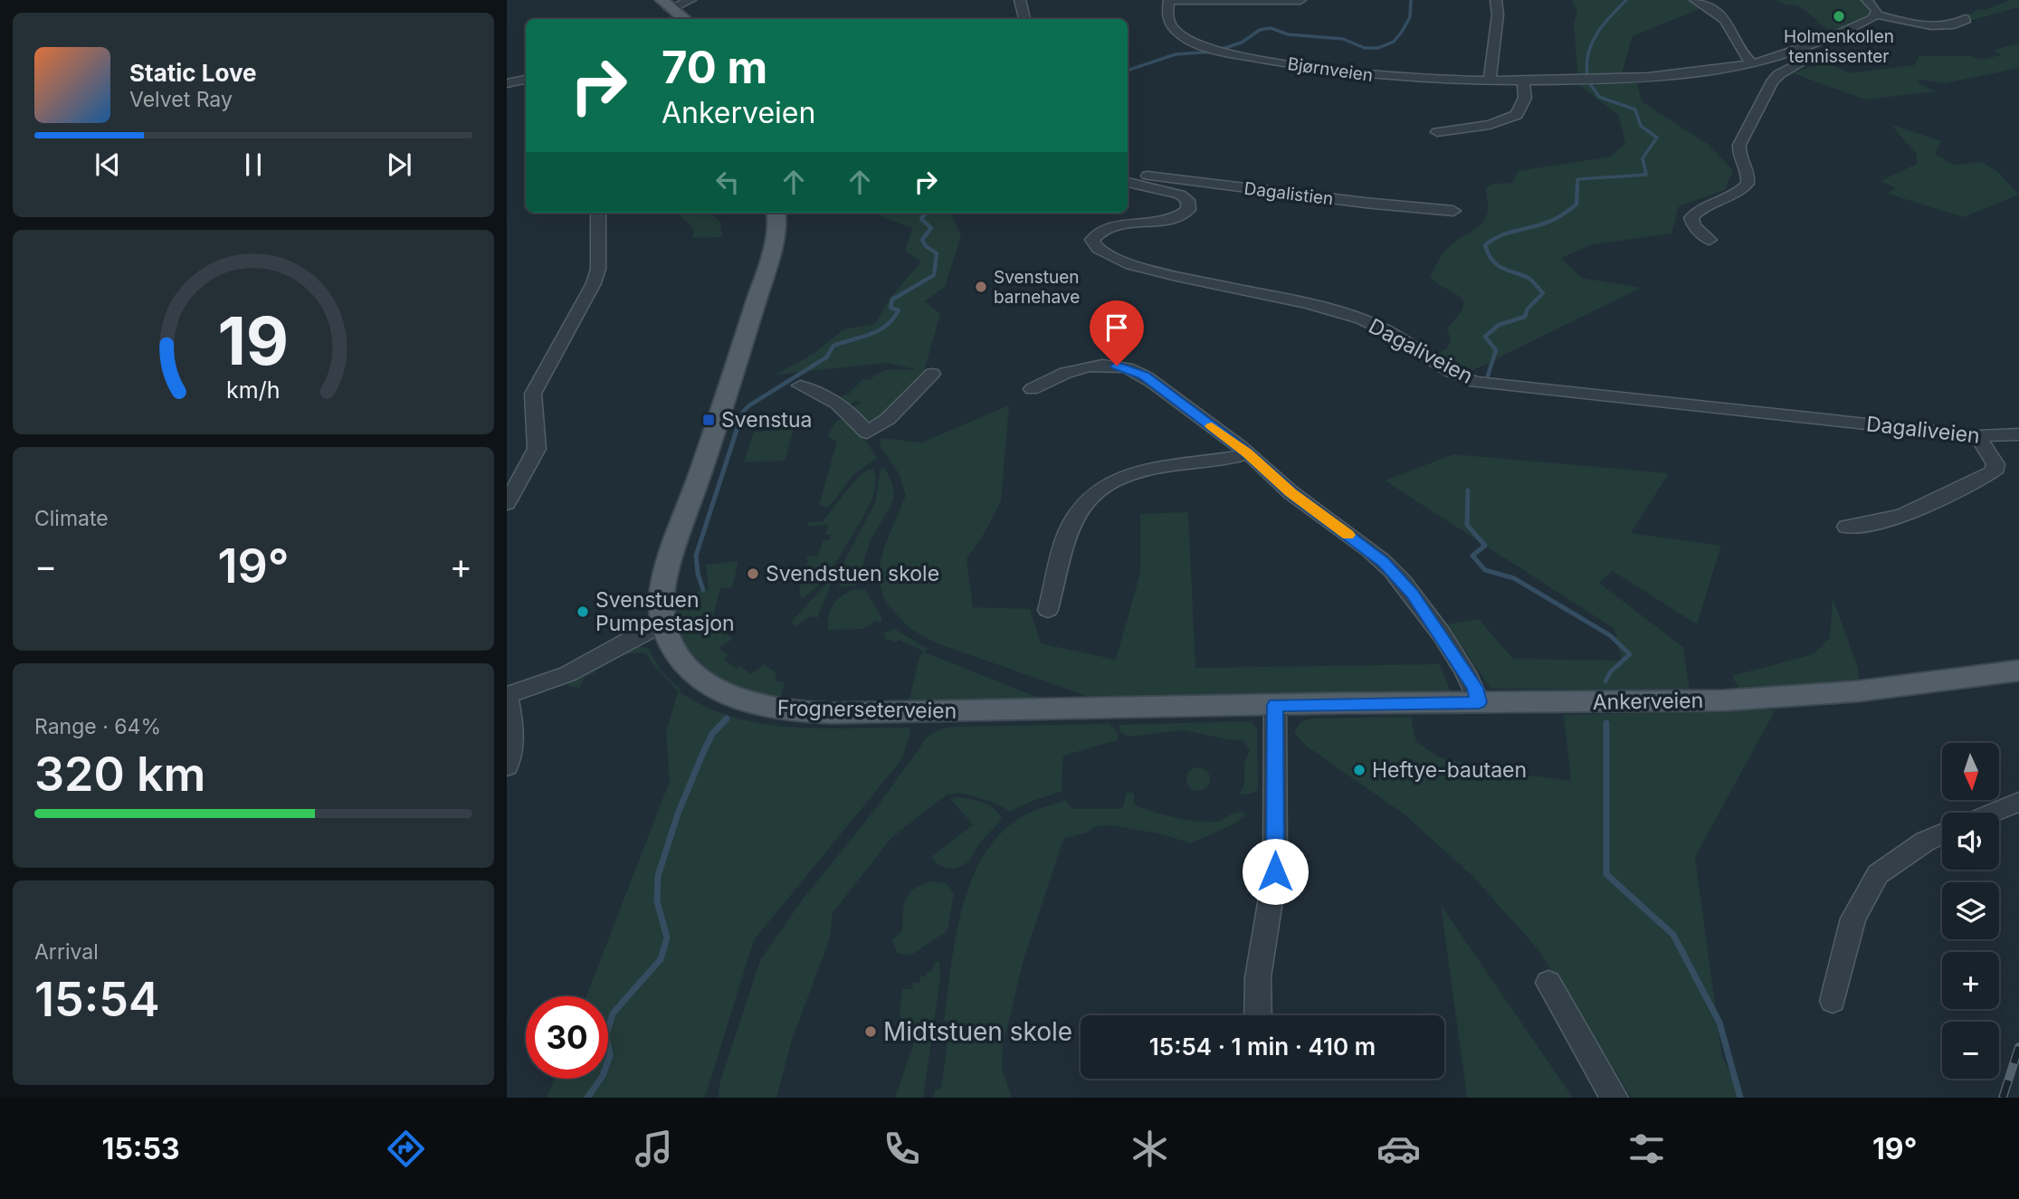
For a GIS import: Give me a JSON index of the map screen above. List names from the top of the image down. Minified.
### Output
{"streets":{"main road":["Ankerveien","Frognerseterveien"],"street":["Bjørnveien","Dagalistien","Dagaliveien"]},"crossings":[["Ankerveien","Frognerseterveien"]],"places":{"other":["Holmenkollen tennissenter","Svenstuen barnehave","Svendstuen skole","Svenstuen Pumpestasjon","Heftye-bautaen","Midtstuen skole"],"transit":["Svenstua"]},"north":"bottom","page":{"turn":["70 m","Ankerveien"],"song":["Static Love","Velvet Ray"],"tile":["Climate",["Range · 64%","320 km"],["Arrival","15:54"]],"heat":["−","19°","+"],"map_buttons":["+","−"],"limit":"30","trip":"15:54 · 1 min · 410 m","tabs":["15:53","19°"],"gauge":["19","km/h"]}}
